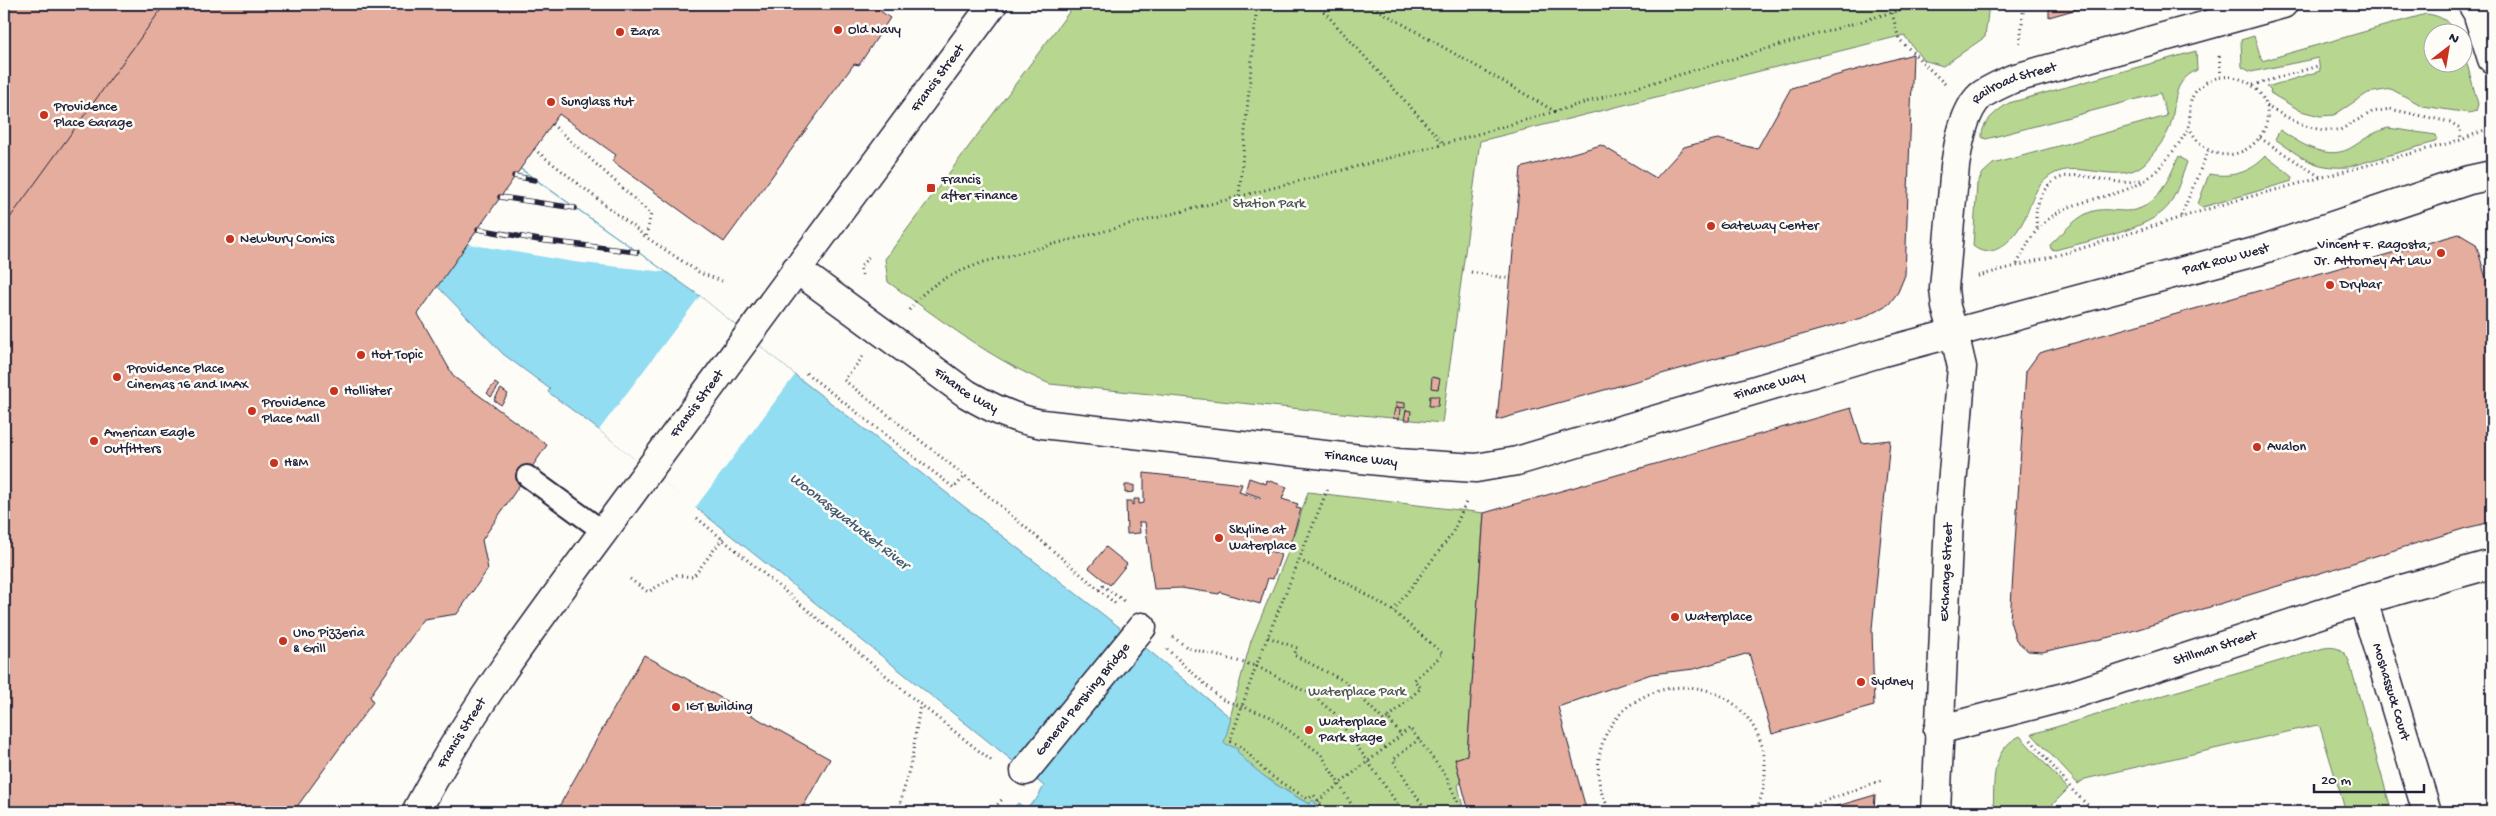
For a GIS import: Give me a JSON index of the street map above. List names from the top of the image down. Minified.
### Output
{"streets":{"street":["Francis Street","Railroad Street","Park Row West","Finance Way","Exchange Street","Stillman Street","Moshassuck Court","General Pershing Bridge"]},"crossings":[["Francis Street","Finance Way"],["Railroad Street","Park Row West"],["Railroad Street","Finance Way"],["Railroad Street","Exchange Street"],["Park Row West","Finance Way"],["Park Row West","Exchange Street"],["Finance Way","Exchange Street"],["Exchange Street","Stillman Street"],["Stillman Street","Moshassuck Court"]],"water":["Woonasquatucket River"],"parks":["Station Park","Waterplace Park"],"places":{"other":["Old Navy","Zara","Sunglass Hut","Providence Place Garage","Gateway Center","Newbury Comics","Vincent F. Ragosta, Jr. Attorney At Law","Drybar","Hot Topic","Providence Place Cinemas 16 and IMAX","Hollister","Providence Place Mall","American Eagle Outfitters","Avalon","H&M","Skyline at Waterplace","Waterplace","Uno Pizzeria & Grill","Sydney","IGT Building","Waterplace Park stage"],"transit":["Francis after Finance"]},"scale_bar":"20 m","north":"top right"}
